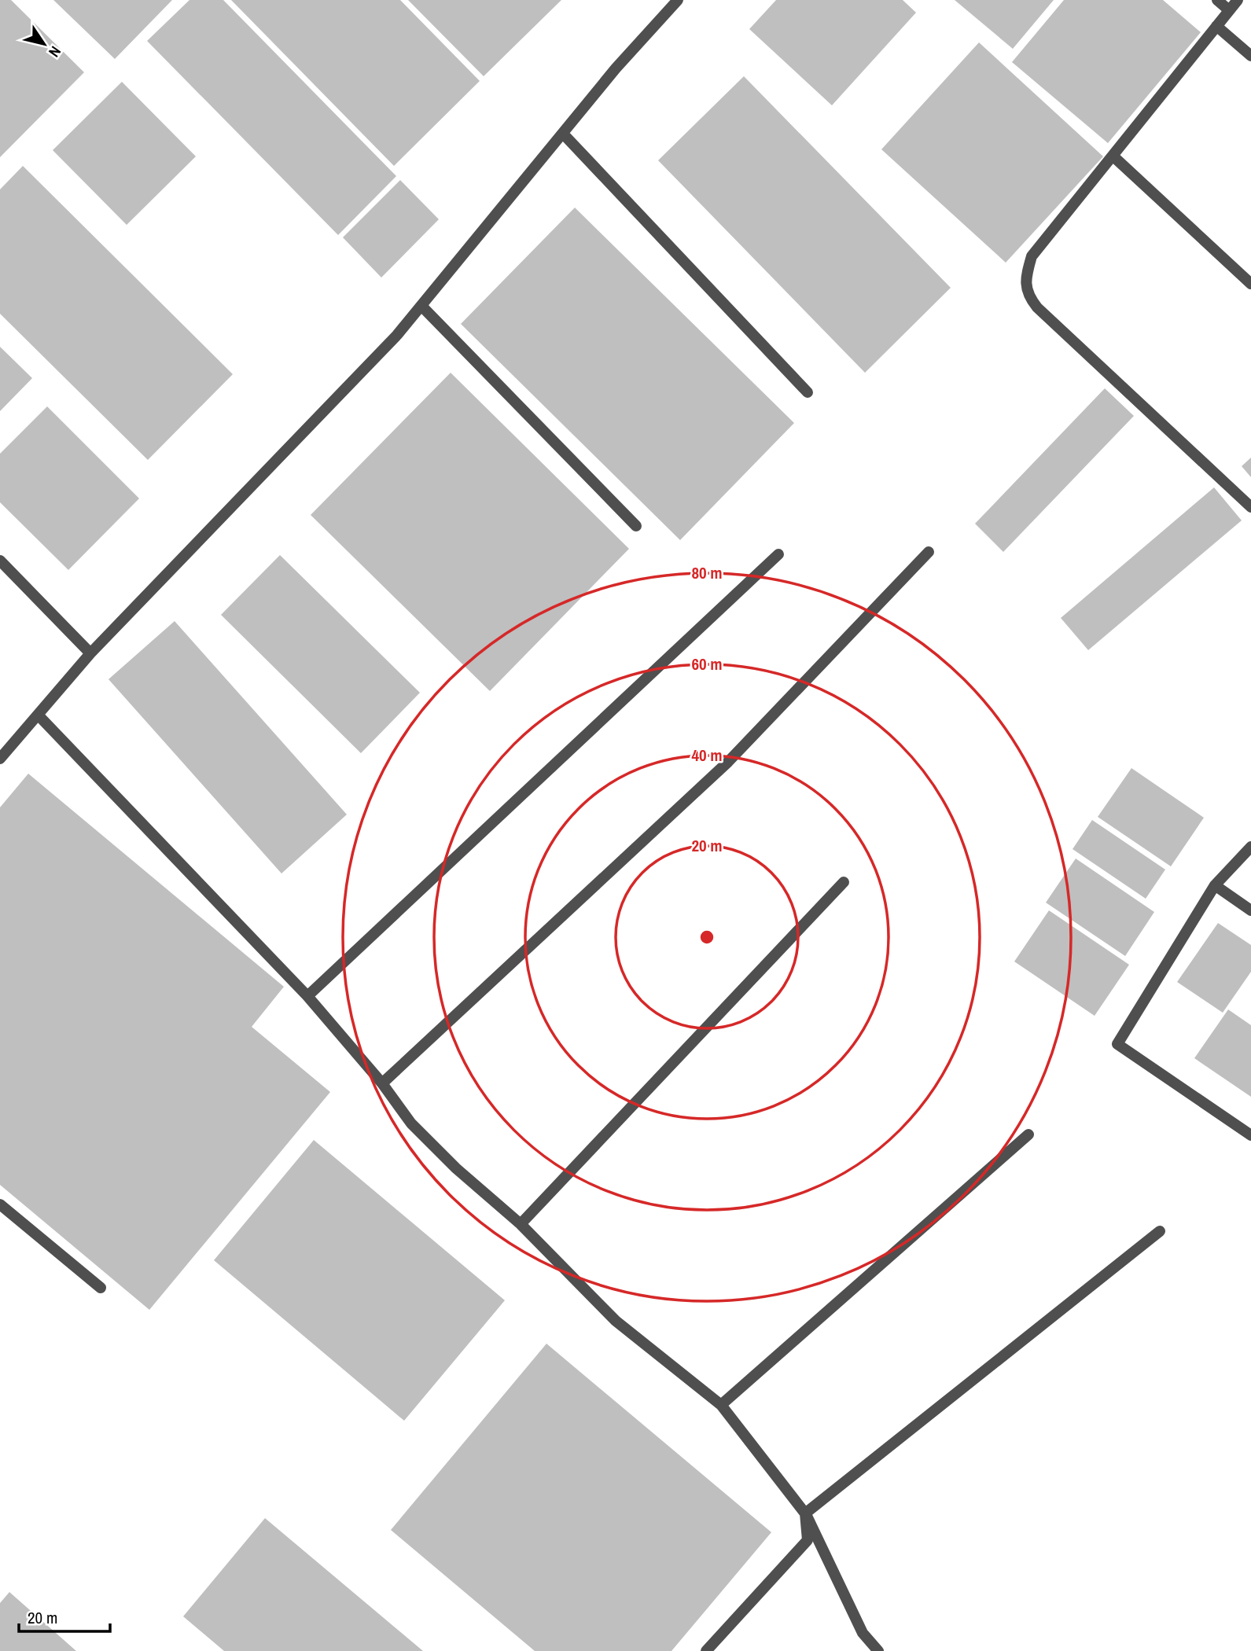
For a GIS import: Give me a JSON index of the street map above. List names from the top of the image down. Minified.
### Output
{"scale_bar":"20 m","north":"bottom right","rings":["80 m","60 m","40 m","20 m"]}
